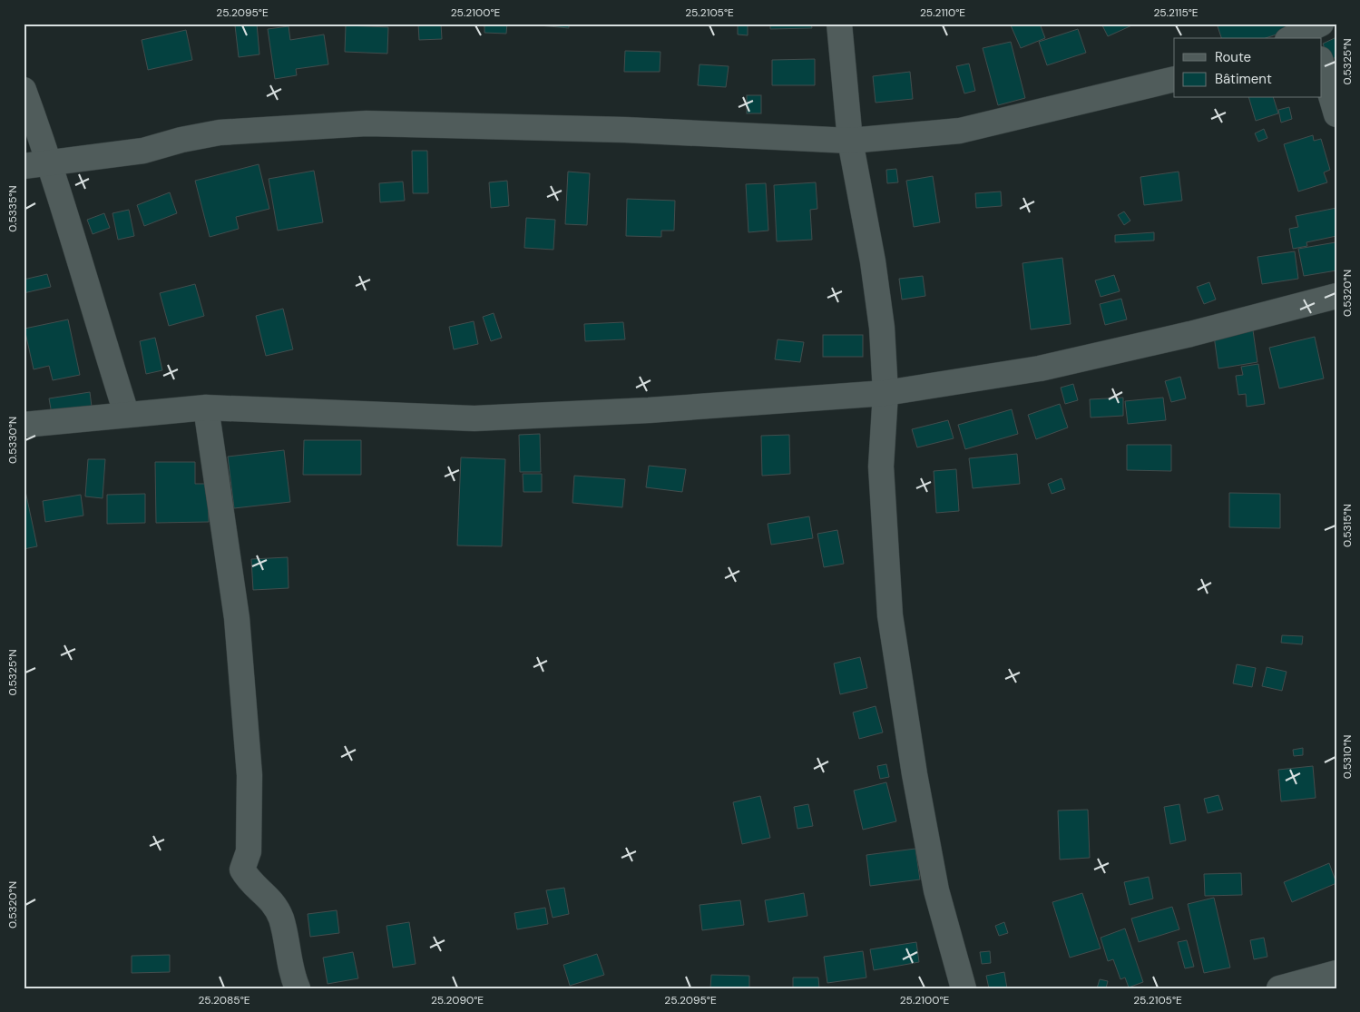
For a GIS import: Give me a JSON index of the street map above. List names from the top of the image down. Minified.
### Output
{"legend":["Route","Bâtiment"],"coordinates":["25.2095°E","25.2100°E","25.2105°E","25.2110°E","25.2115°E","0.5325°N","0.5335°N","0.5320°N","0.5330°N","0.5315°N","0.5310°N","25.2085°E","25.2090°E"]}
